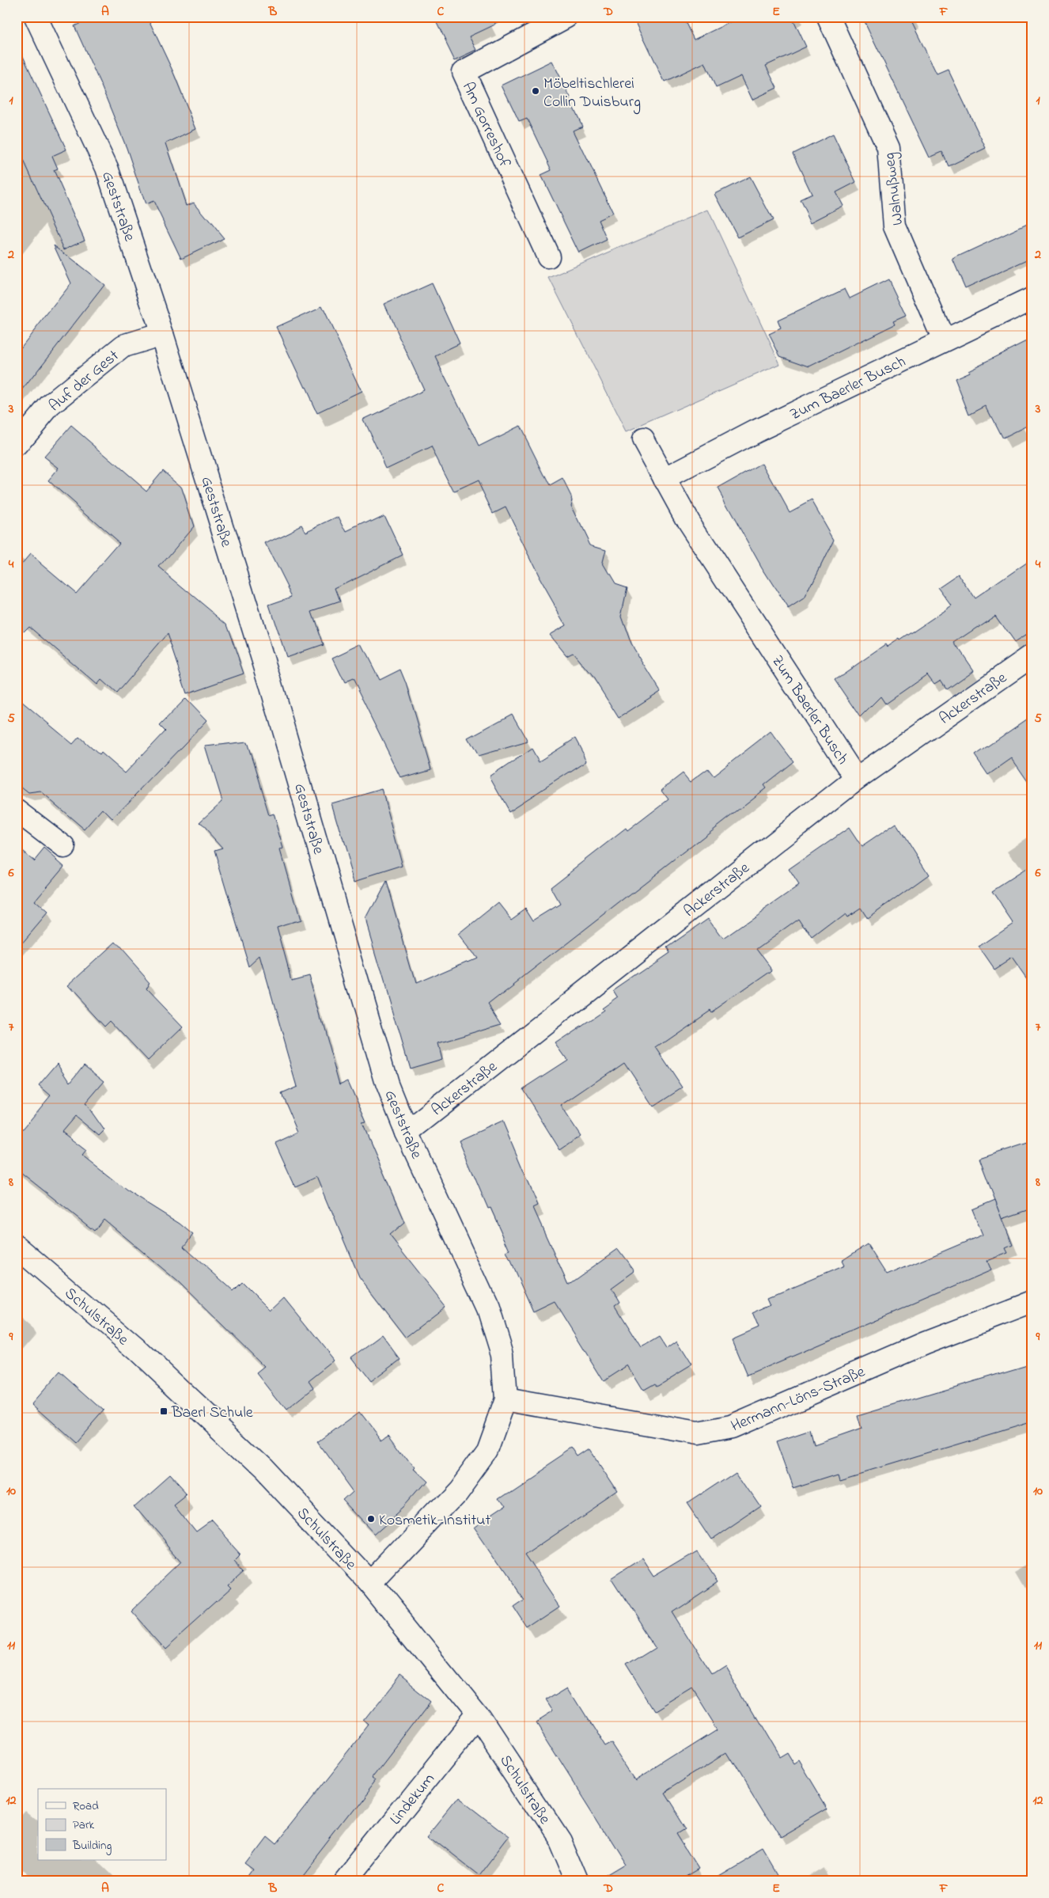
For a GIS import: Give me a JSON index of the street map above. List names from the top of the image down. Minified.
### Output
{"streets":{"street":["Am Gorreshof","Walnußweg","Geststraße","Auf der Gest","Zum Baerler Busch","Ackerstraße","Schulstraße","Hermann-Löns-Straße","Lindekum"]},"crossings":[["Walnußweg","Zum Baerler Busch"],["Geststraße","Auf der Gest"],["Geststraße","Ackerstraße"],["Geststraße","Schulstraße"],["Geststraße","Hermann-Löns-Straße"],["Zum Baerler Busch","Ackerstraße"],["Schulstraße","Lindekum"]],"places":{"other":["Möbeltischlerei Collin Duisburg","Kosmetik-Institut"],"transit":["Baerl Schule"]},"legend":["Road","Park","Building"],"grid":{"columns":["A","B","C","D","E","F"],"rows":["1","2","3","4","5","6","7","8","9","10","11","12"]}}
